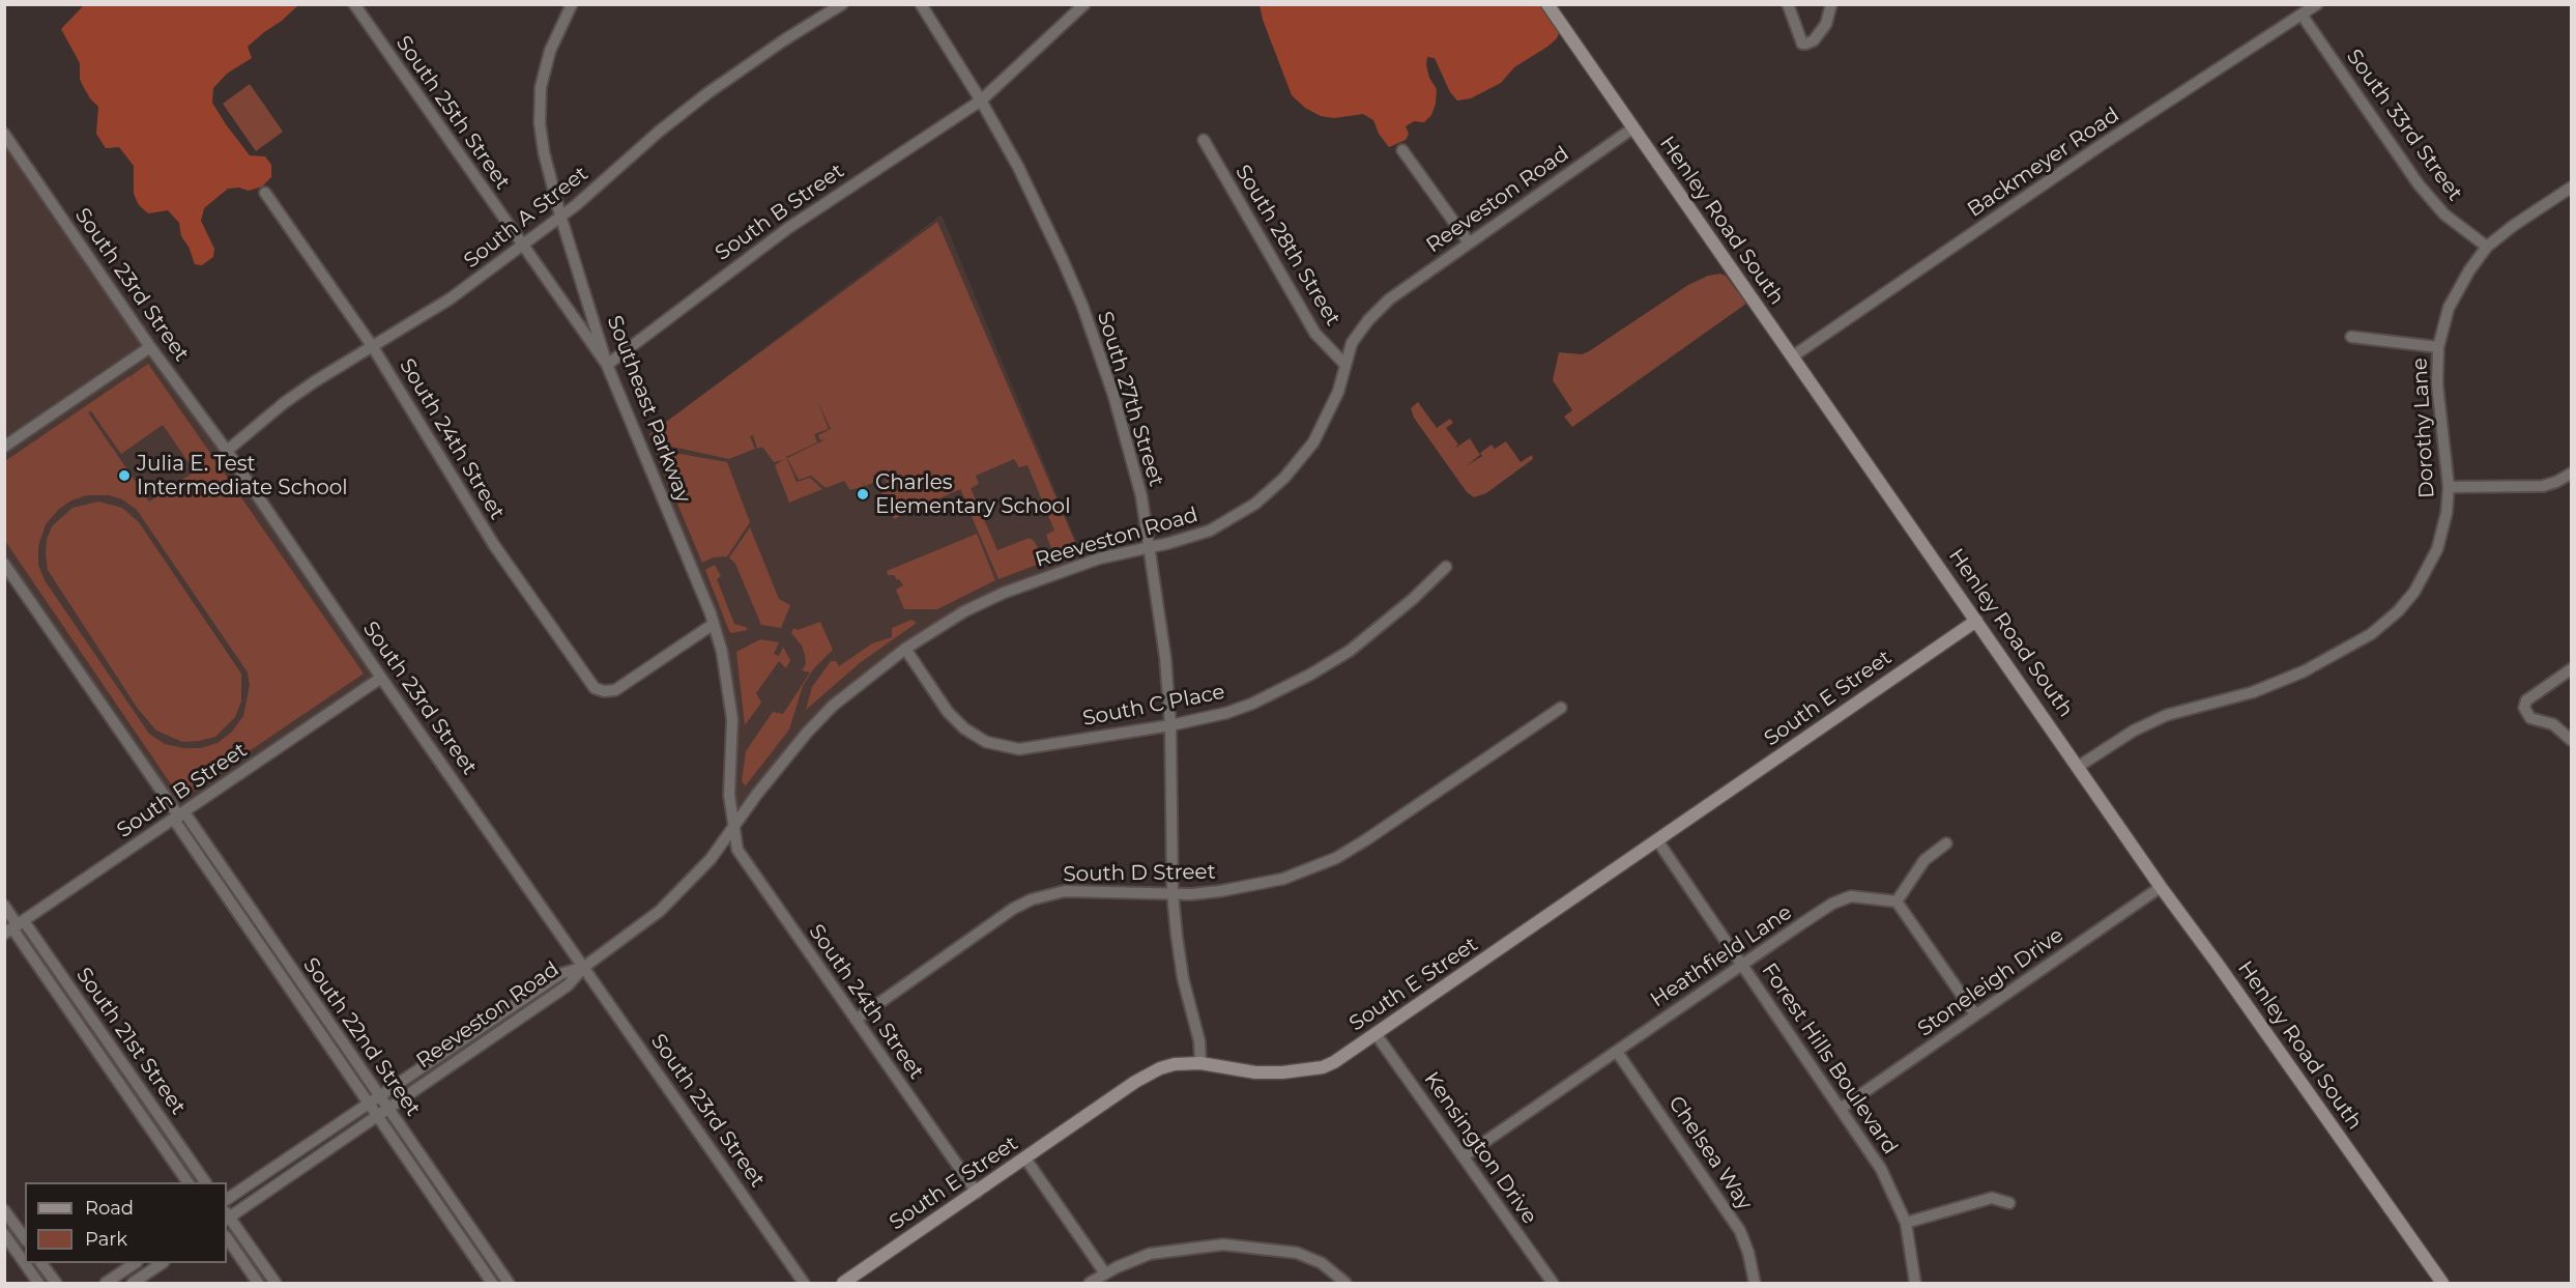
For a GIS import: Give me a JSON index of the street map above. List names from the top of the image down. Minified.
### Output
{"streets":{"street":["South 25th Street","South 33rd Street","Backmeyer Road","Reeveston Road","South B Street","South A Street","Henley Road South","South 28th Street","South 23rd Street","South 27th Street","Southeast Parkway","Dorothy Lane","South 24th Street","South E Street","South C Place","South D Street","Heathfield Lane","Stoneleigh Drive","South 22nd Street","South 21st Street","Forest Hills Boulevard","Kensington Drive","Chelsea Way"]},"crossings":[["South 25th Street","South B Street"],["South 25th Street","South A Street"],["South 25th Street","Southeast Parkway"],["South 33rd Street","Backmeyer Road"],["South 33rd Street","Dorothy Lane"],["Backmeyer Road","Henley Road South"],["Reeveston Road","Henley Road South"],["Reeveston Road","South 28th Street"],["Reeveston Road","South 23rd Street"],["Reeveston Road","South 27th Street"],["Reeveston Road","Southeast Parkway"],["Reeveston Road","South 24th Street"],["Reeveston Road","South C Place"],["Reeveston Road","South 22nd Street"],["South B Street","South 23rd Street"],["South B Street","South 27th Street"],["South B Street","Southeast Parkway"],["South B Street","South 22nd Street"],["South B Street","South 21st Street"],["South A Street","South 23rd Street"],["South A Street","Southeast Parkway"],["South A Street","South 24th Street"],["Henley Road South","Dorothy Lane"],["Henley Road South","South E Street"],["Henley Road South","Stoneleigh Drive"],["South 27th Street","South E Street"],["South 27th Street","South C Place"],["South 27th Street","South D Street"],["Southeast Parkway","South 24th Street"],["South 24th Street","South E Street"],["South 24th Street","South D Street"],["South E Street","Forest Hills Boulevard"],["South E Street","Kensington Drive"],["Heathfield Lane","Forest Hills Boulevard"],["Heathfield Lane","Kensington Drive"],["Heathfield Lane","Chelsea Way"],["Stoneleigh Drive","Forest Hills Boulevard"]],"places":["Julia E. Test Intermediate School","Charles Elementary School"],"legend":["Road","Park"]}
